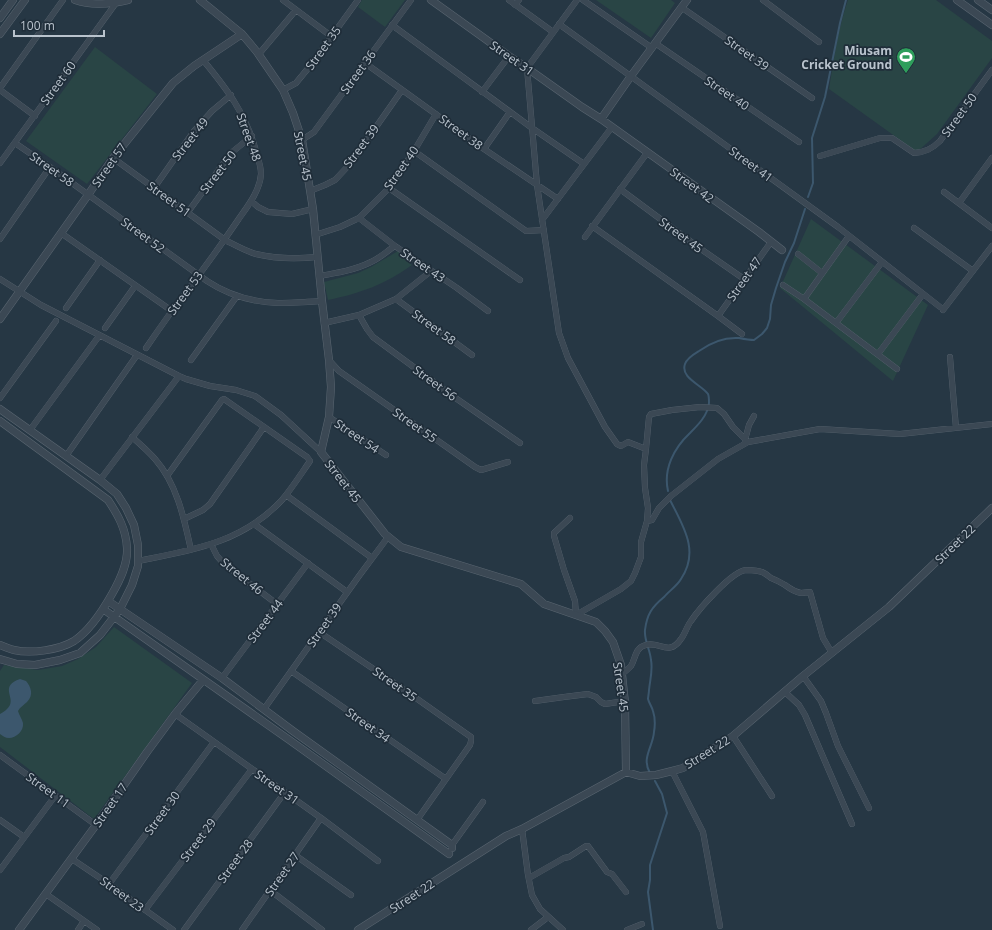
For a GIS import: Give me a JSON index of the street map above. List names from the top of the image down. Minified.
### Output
{"streets":{"street":["Street 35","Street 39","Street 31","Street 36","Street 60","Street 40","Street 50","Street 38","Street 48","Street 49","Street 45","Street 41","Street 57","Street 58","Street 42","Street 51","Street 52","Street 43","Street 47","Street 53","Street 56","Street 55","Street 54","Street 22","Street 46","Street 44","Street 34","Street 11","Street 17","Street 30","Street 29","Street 28","Street 27","Street 23"]},"crossings":[["Street 35","Street 39"],["Street 35","Street 45"],["Street 35","Street 34"],["Street 39","Street 38"],["Street 39","Street 45"],["Street 39","Street 34"],["Street 31","Street 42"],["Street 31","Street 17"],["Street 31","Street 30"],["Street 31","Street 29"],["Street 31","Street 28"],["Street 31","Street 27"],["Street 36","Street 38"],["Street 36","Street 45"],["Street 60","Street 58"],["Street 40","Street 38"],["Street 40","Street 45"],["Street 40","Street 43"],["Street 50","Street 48"],["Street 50","Street 51"],["Street 48","Street 49"],["Street 48","Street 57"],["Street 48","Street 51"],["Street 48","Street 53"],["Street 49","Street 51"],["Street 45","Street 57"],["Street 45","Street 52"],["Street 45","Street 47"],["Street 45","Street 55"],["Street 45","Street 54"],["Street 45","Street 22"],["Street 45","Street 46"],["Street 57","Street 58"],["Street 57","Street 51"],["Street 57","Street 52"],["Street 58","Street 52"],["Street 42","Street 47"],["Street 51","Street 53"],["Street 52","Street 53"],["Street 46","Street 44"],["Street 11","Street 17"],["Street 17","Street 23"],["Street 30","Street 23"],["Street 29","Street 23"]],"places":{"sports":["Miusam Cricket Ground"]},"scale_bar":"100 m"}
